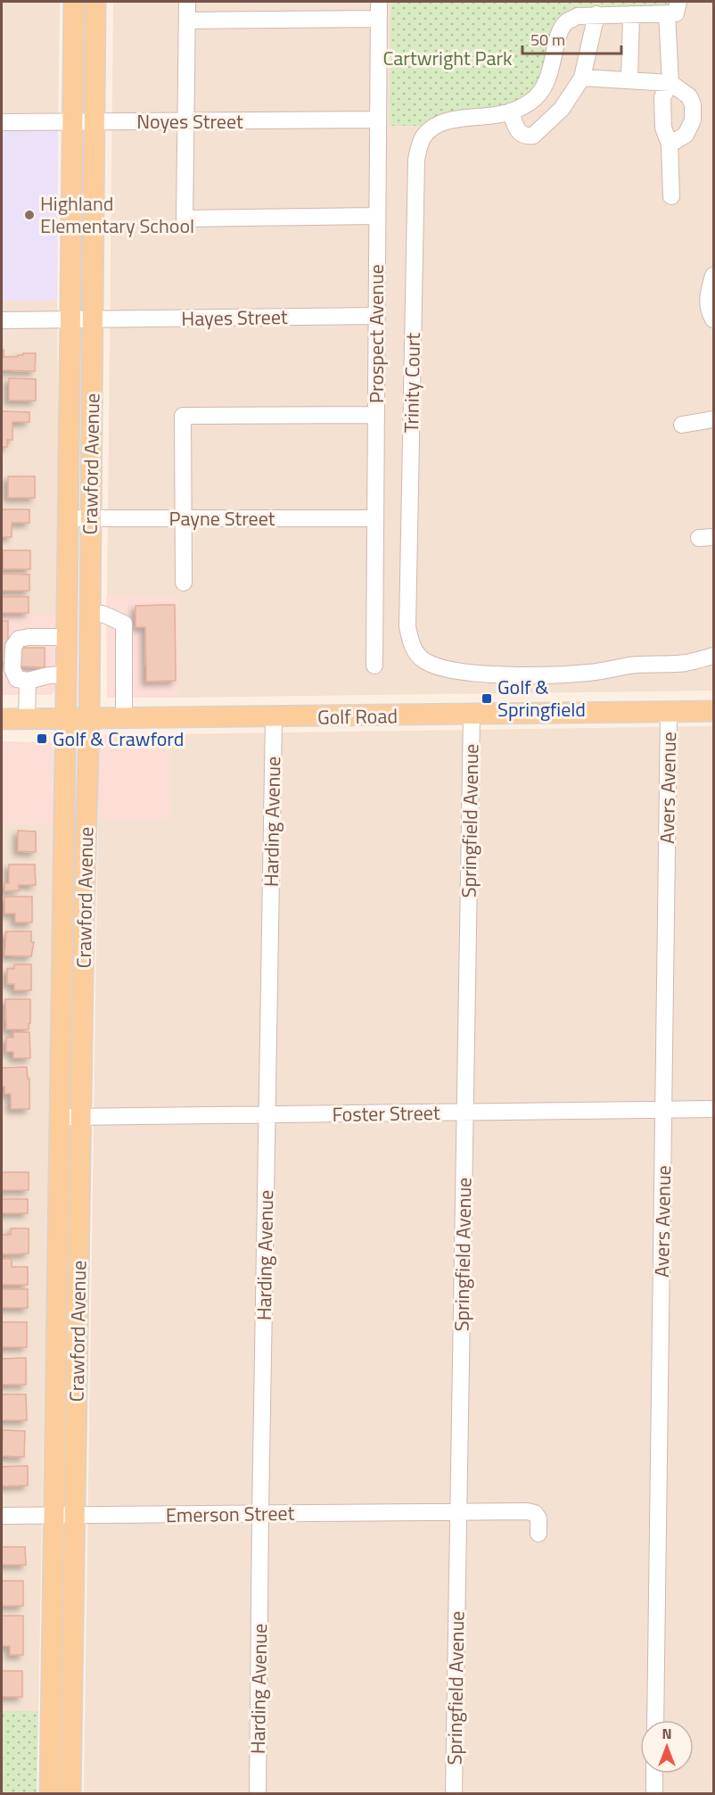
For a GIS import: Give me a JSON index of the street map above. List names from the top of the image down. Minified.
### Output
{"streets":{"main road":["Crawford Avenue","Golf Road"],"street":["Noyes Street","Hayes Street","Prospect Avenue","Trinity Court","Payne Street","Avers Avenue","Springfield Avenue","Harding Avenue","Foster Street","Emerson Street"]},"crossings":[["Noyes Street","Prospect Avenue"],["Noyes Street","Crawford Avenue"],["Hayes Street","Prospect Avenue"],["Hayes Street","Crawford Avenue"],["Prospect Avenue","Payne Street"],["Crawford Avenue","Payne Street"],["Crawford Avenue","Golf Road"],["Crawford Avenue","Foster Street"],["Crawford Avenue","Emerson Street"],["Golf Road","Avers Avenue"],["Golf Road","Springfield Avenue"],["Golf Road","Harding Avenue"],["Avers Avenue","Foster Street"],["Springfield Avenue","Foster Street"],["Springfield Avenue","Emerson Street"],["Harding Avenue","Foster Street"],["Harding Avenue","Emerson Street"]],"parks":["Cartwright Park"],"places":{"other":["Highland Elementary School"],"transit":["Golf & Springfield","Golf & Crawford"]},"scale_bar":"50 m","north":"top"}
